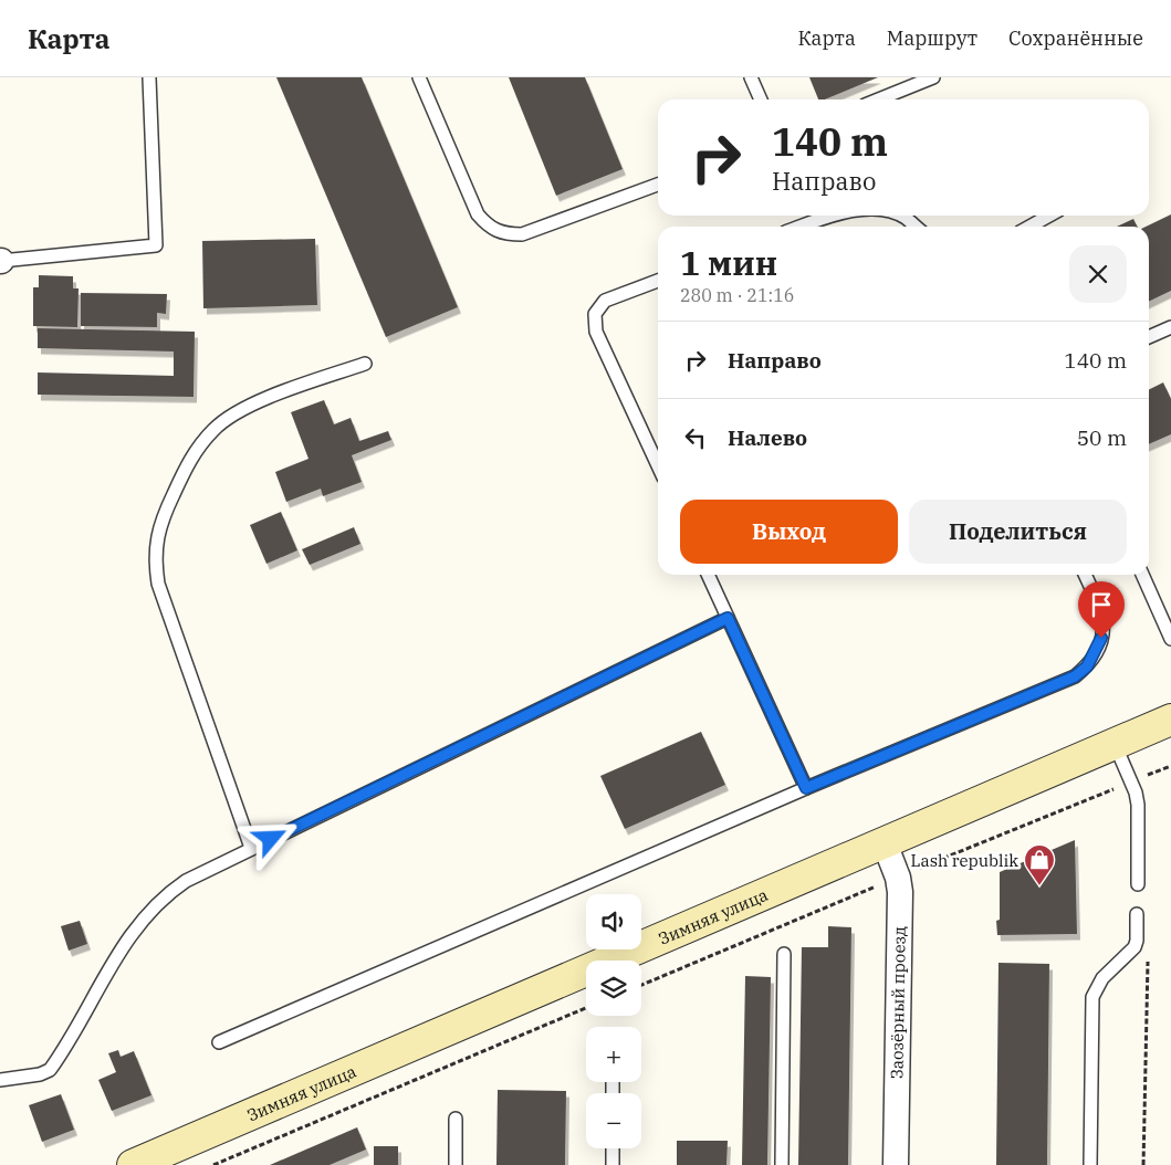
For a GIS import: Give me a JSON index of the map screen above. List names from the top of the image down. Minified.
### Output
{"streets":{"main road":["Зимняя улица"],"street":["Заозёрный проезд"]},"crossings":[["Зимняя улица","Заозёрный проезд"]],"places":{"shop":["Lash republik"]},"page":{"header":"Карта","nav":["Карта","Маршрут","Сохранённые"],"turn":["140 m","Направо"],"heading":["1 мин","280 m · 21:16"],"list":[{"name":"Направо","value":"140 m"},{"name":"Налево","value":"50 m"}],"buttons":["Выход","Поделиться"],"map_buttons":["+","−"]}}
